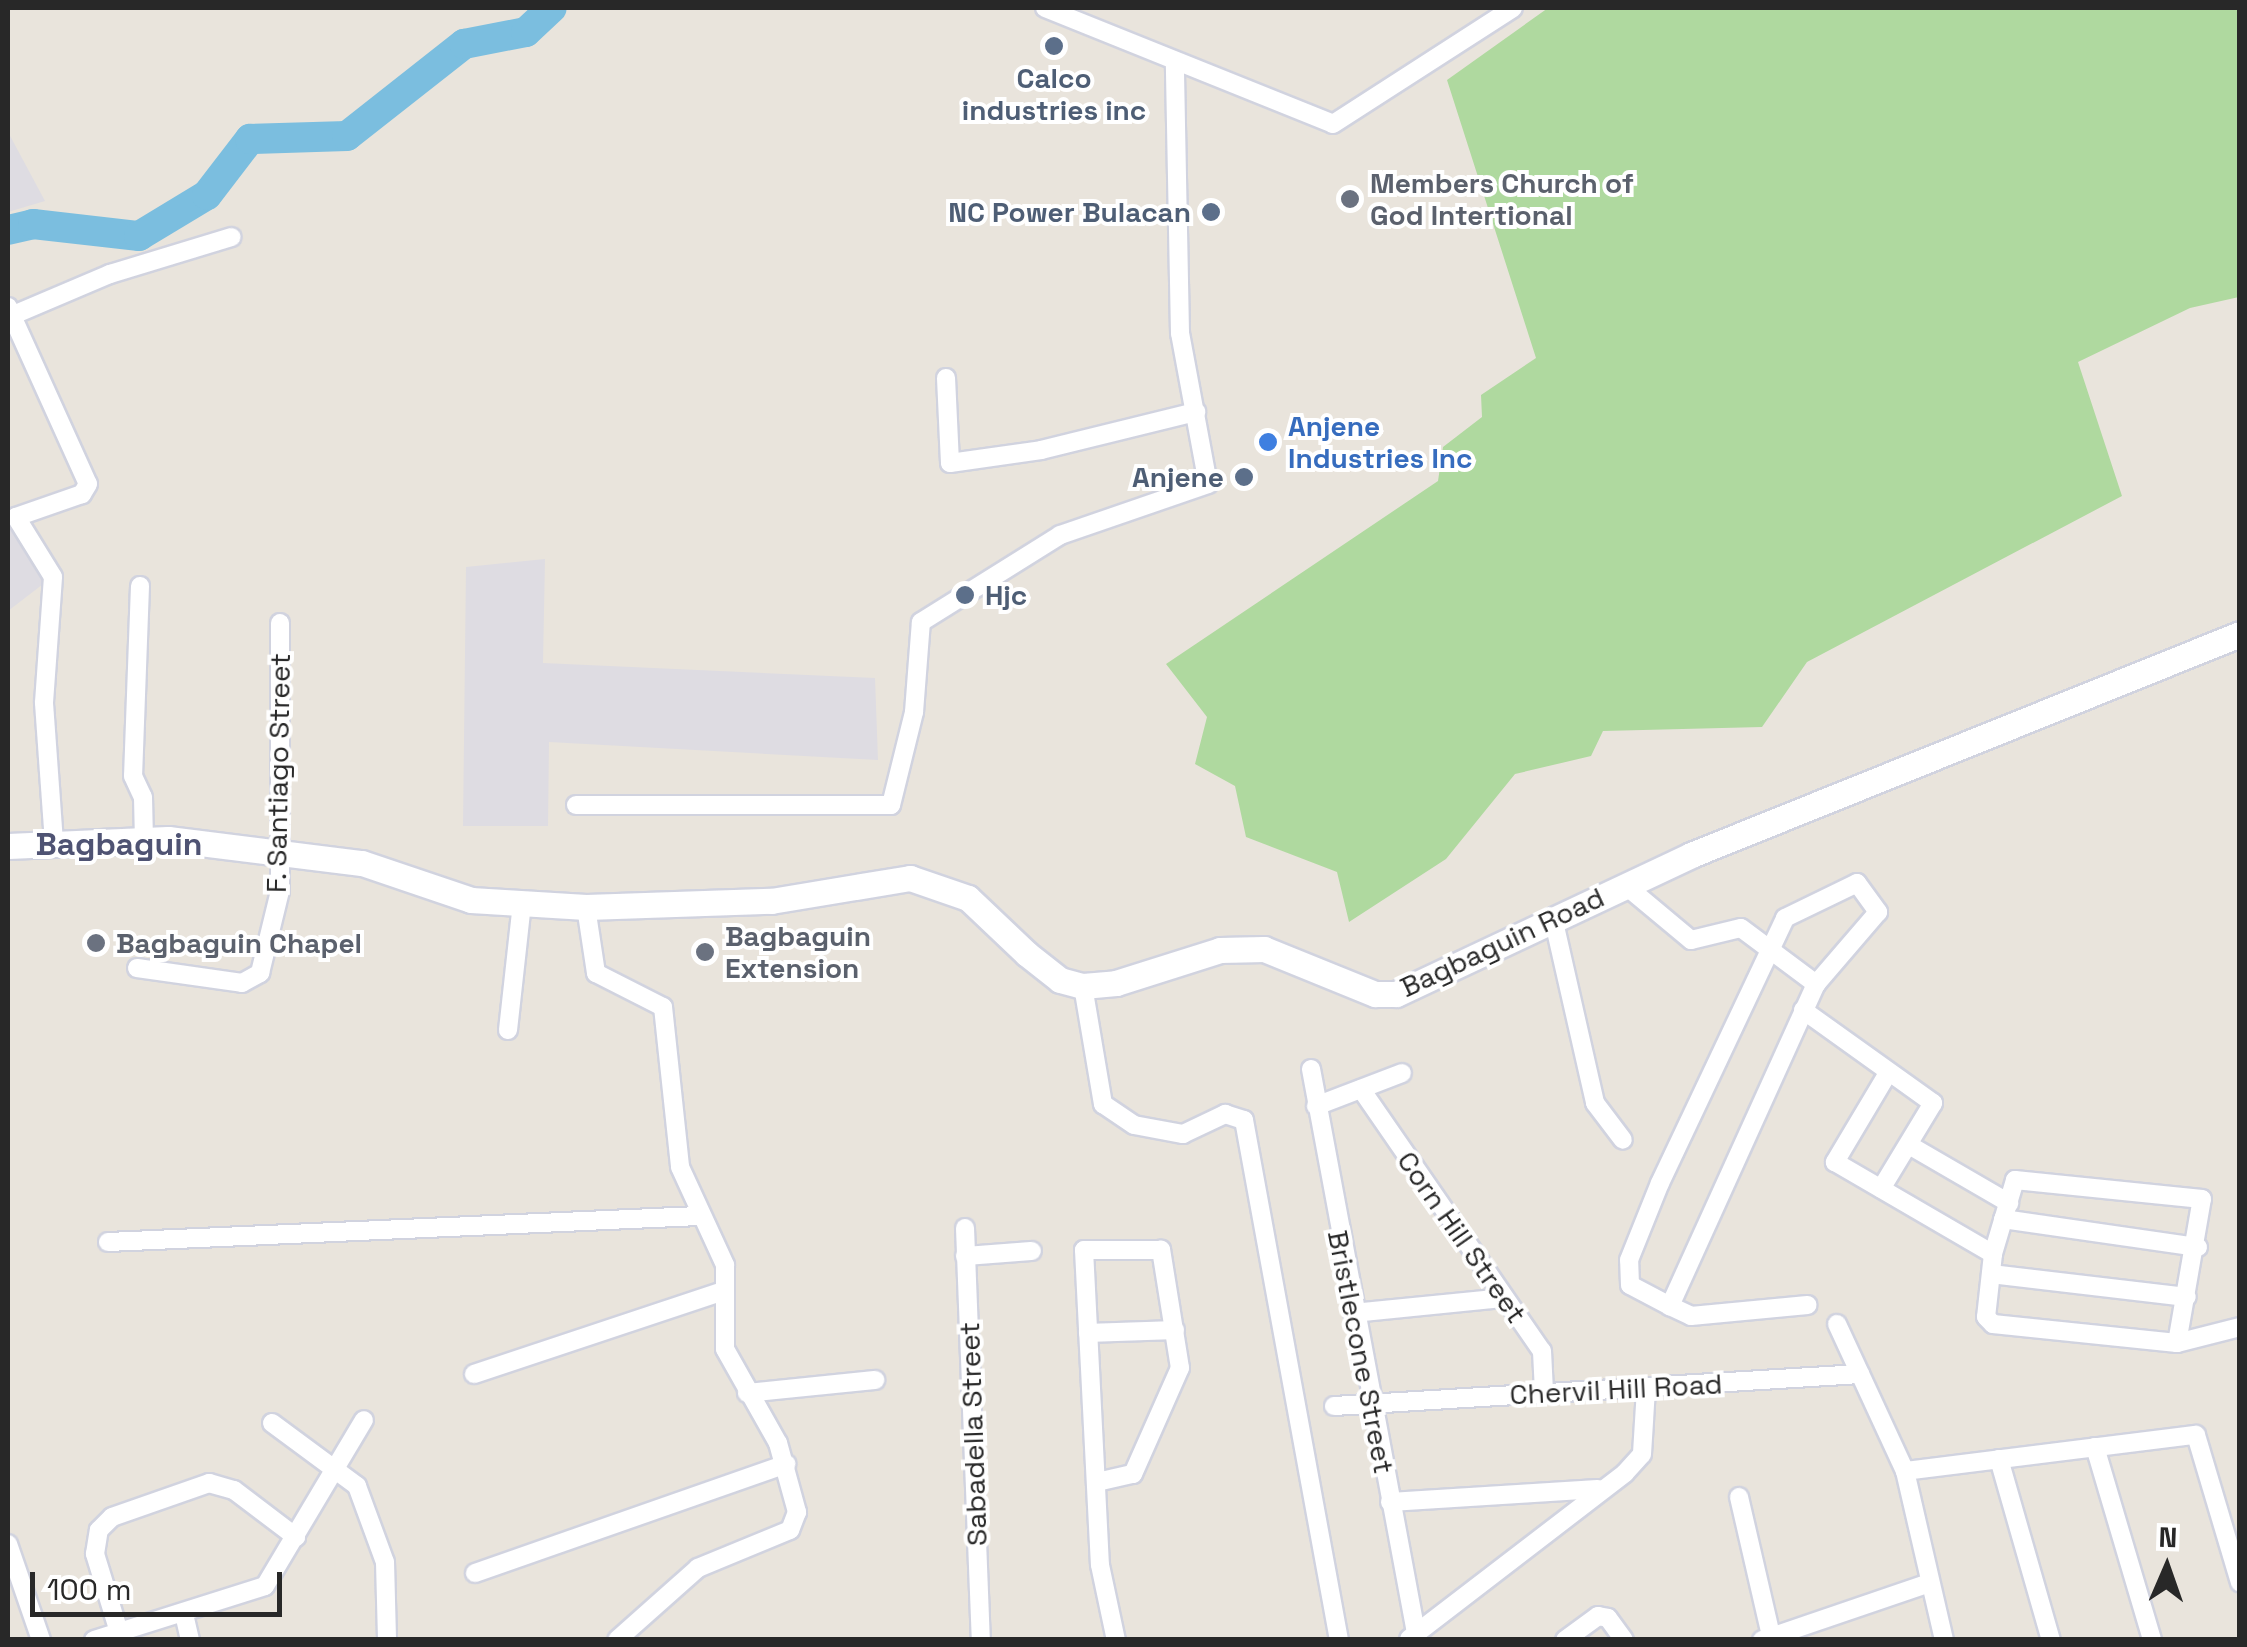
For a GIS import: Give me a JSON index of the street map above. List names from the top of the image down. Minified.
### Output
{"streets":{"street":["F. Santiago Street","Bagbaguin Road","Corn Hill Street","Bristlecone Street","Chervil Hill Road","Sabadella Street"]},"crossings":[["Corn Hill Street","Chervil Hill Road"],["Bristlecone Street","Chervil Hill Road"]],"districts":["Bagbaguin"],"places":["Calco industries inc","Members Church of God Intertional","NC Power Bulacan","Anjene Industries Inc","Anjene","Hjc","Bagbaguin Chapel","Bagbaguin Extension"],"scale_bar":"100 m","north":"top"}
